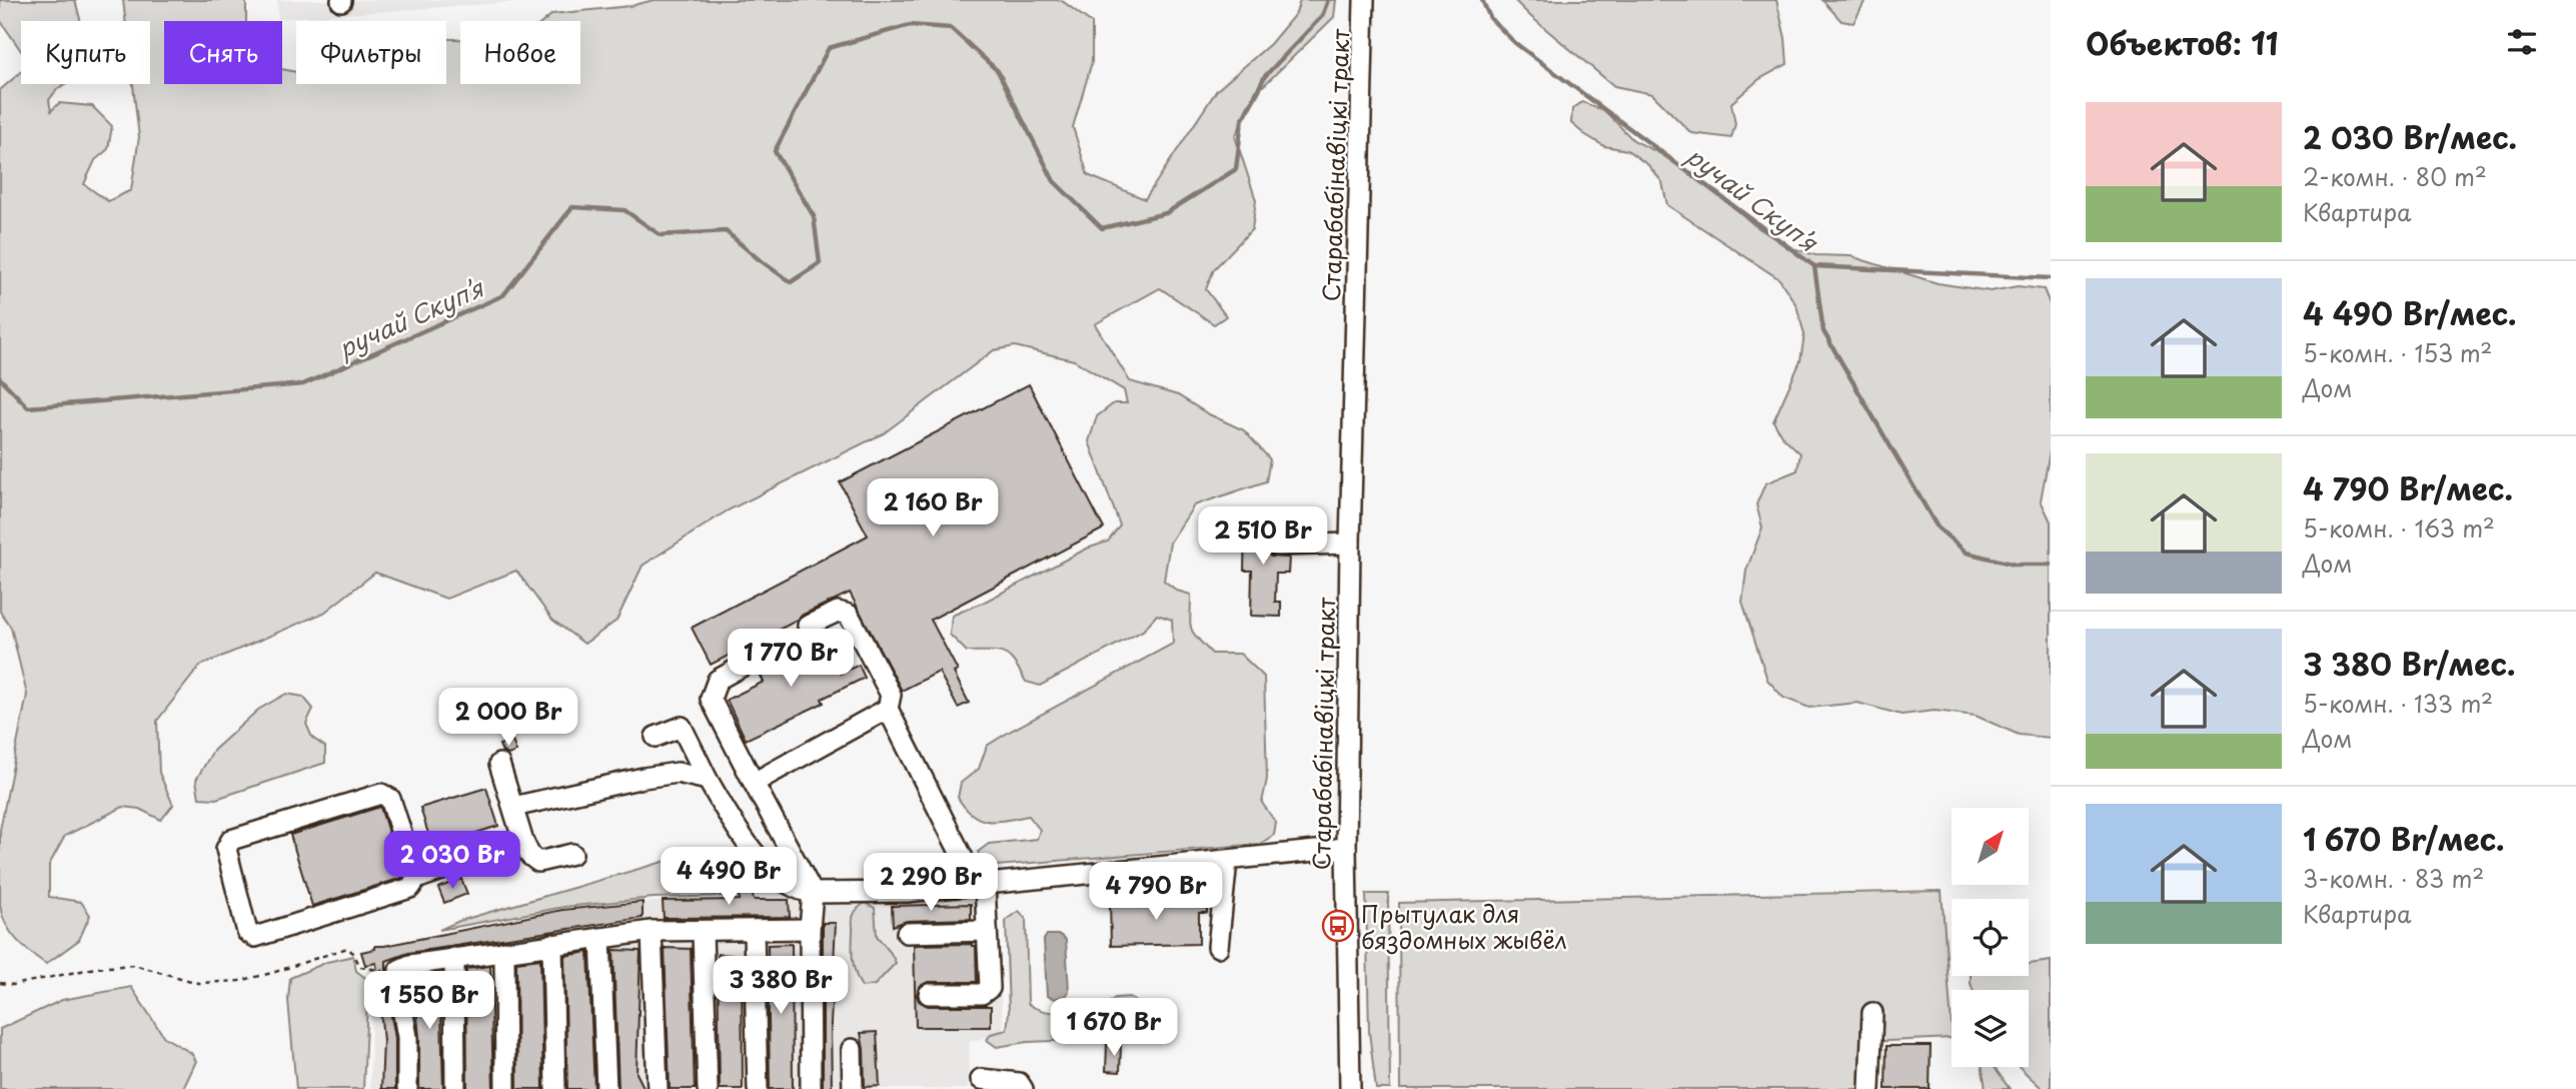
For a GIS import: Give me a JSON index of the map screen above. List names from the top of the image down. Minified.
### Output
{"streets":{"street":["Старабабінавіцкі тракт"]},"water":["ручай Скупʼя"],"places":{"bus stop":["Прытулак для бяздомных жывёл"]},"north":"top right","page":{"heading":"Объектов: 11","chip":["Купить","Снять","Фильтры","Новое"],"list":[{"name":"2 030 Br/мес.","note":"2-комн. · 80 m² · Квартира"},{"name":"4 490 Br/мес.","note":"5-комн. · 153 m² · Дом"},{"name":"4 790 Br/мес.","note":"5-комн. · 163 m² · Дом"},{"name":"3 380 Br/мес.","note":"5-комн. · 133 m² · Дом"},{"name":"1 670 Br/мес.","note":"3-комн. · 83 m² · Квартира"}],"price":["2 160 Br","2 510 Br","1 770 Br","2 000 Br","2 030 Br","4 490 Br","2 290 Br","4 790 Br","3 380 Br","1 550 Br","1 670 Br"]}}
